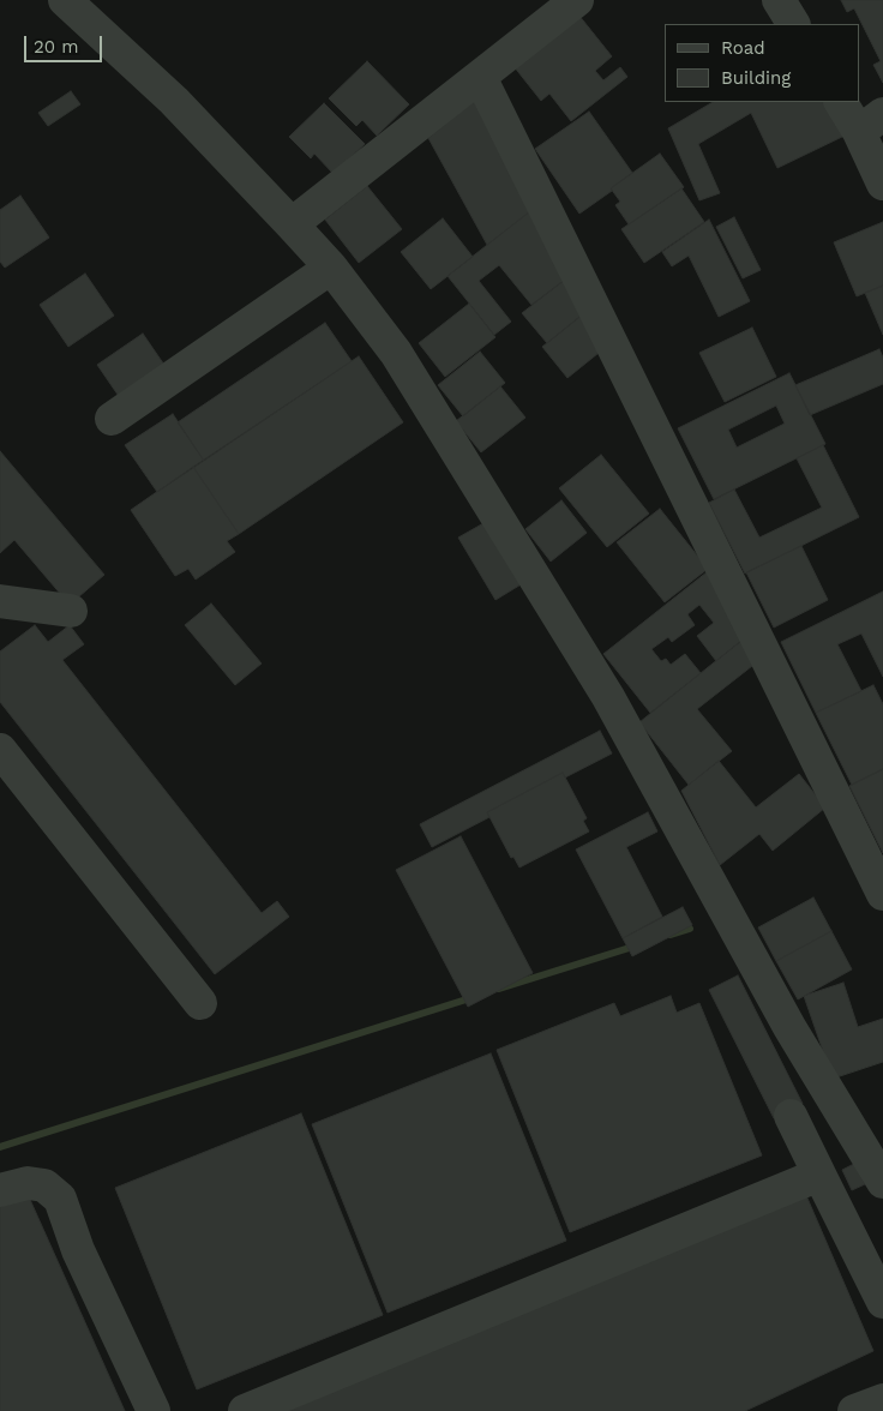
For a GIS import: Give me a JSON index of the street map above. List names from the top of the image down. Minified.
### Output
{"legend":["Road","Building"],"scale_bar":"20 m"}
